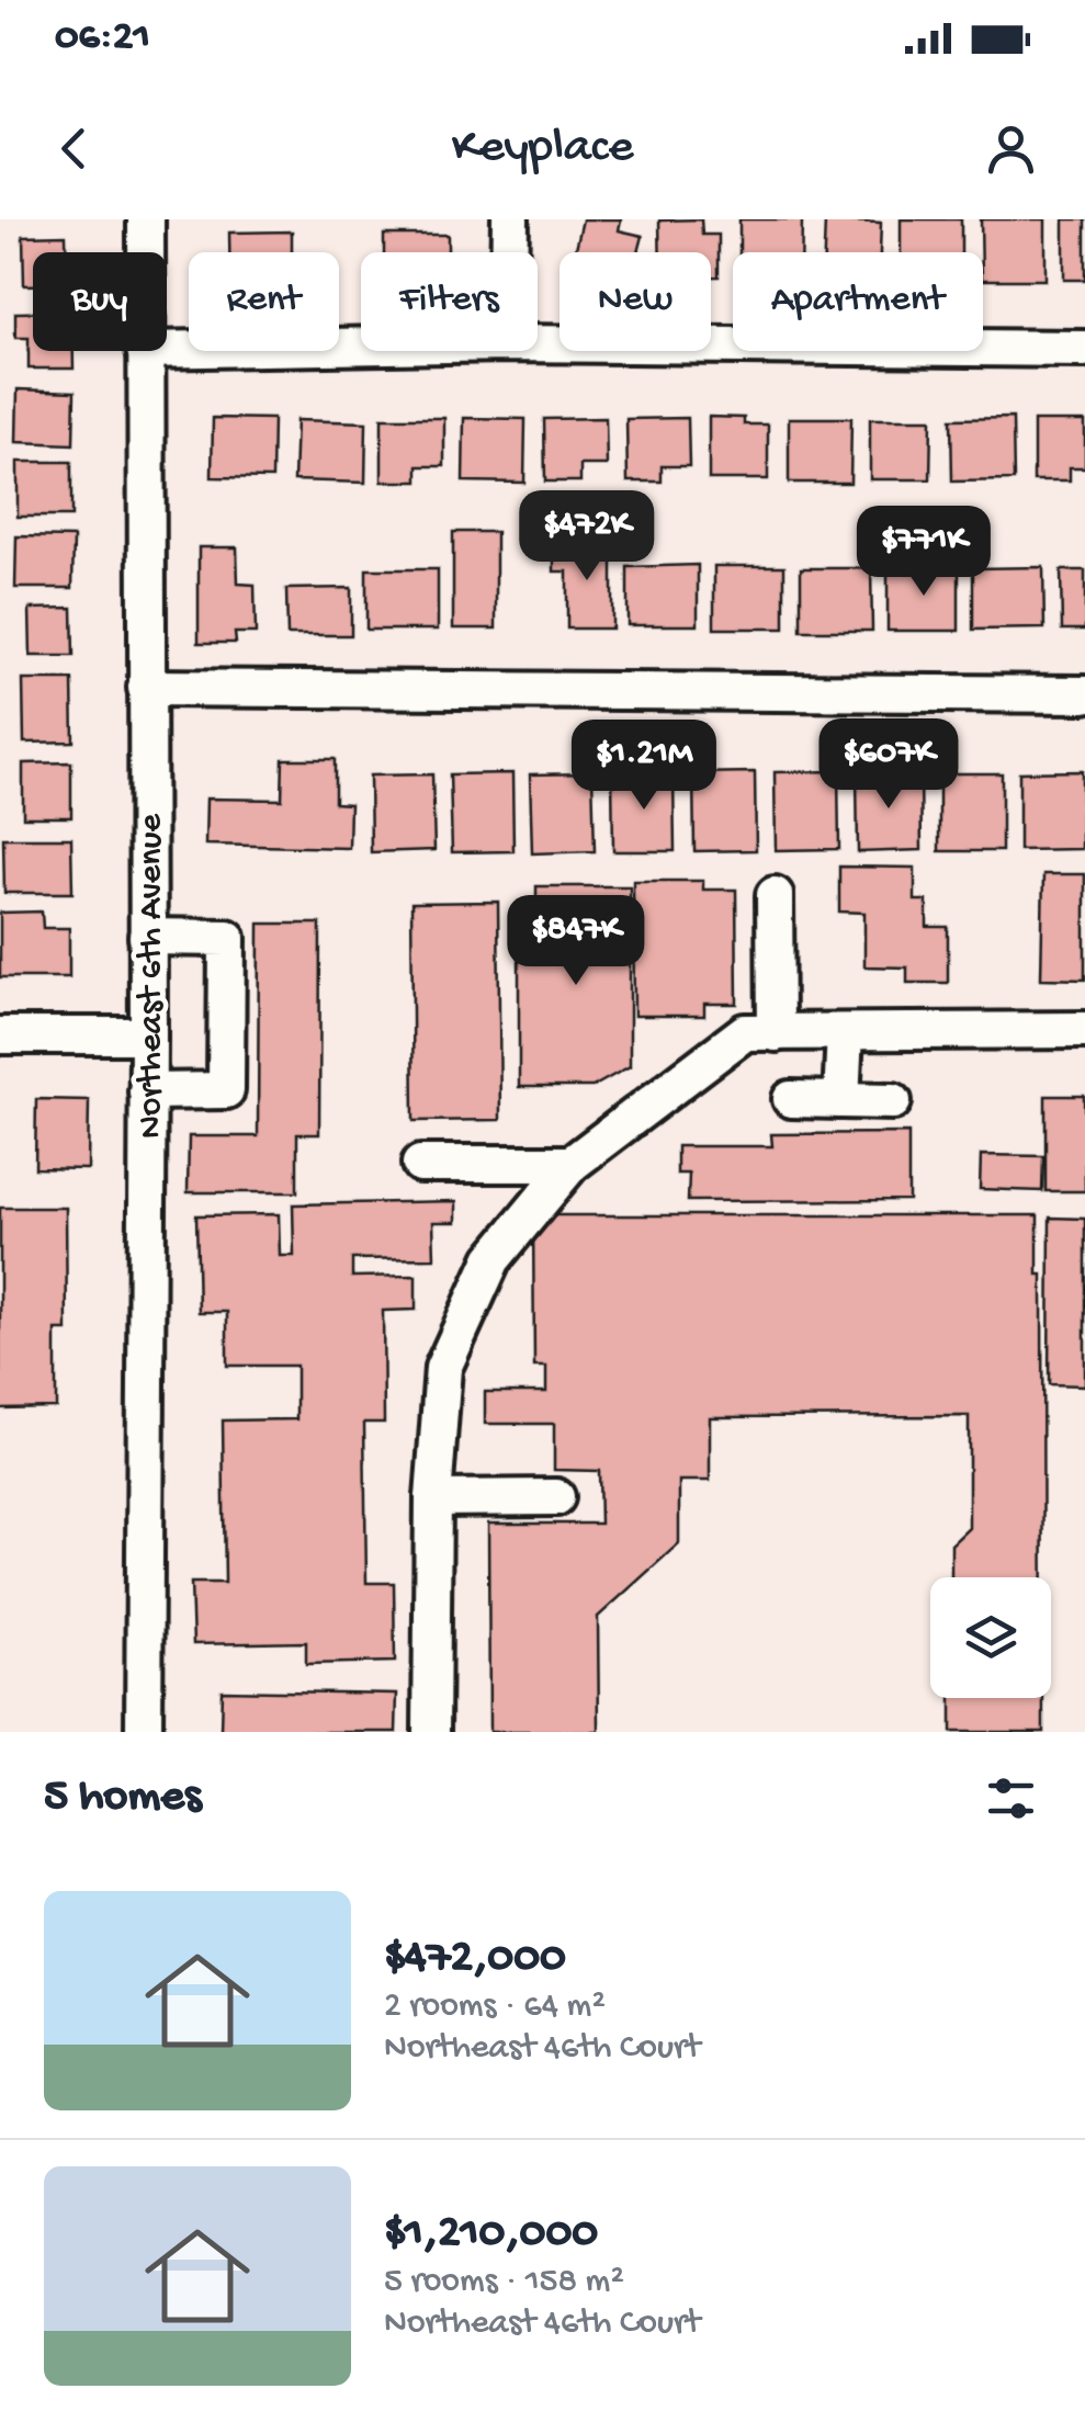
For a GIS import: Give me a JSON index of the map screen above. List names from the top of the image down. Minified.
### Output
{"streets":{"street":["Northeast 6th Avenue"]},"page":{"status":"06:21","header":"Keyplace","chip":["Buy","Rent","Filters","New","Apartment"],"price":["$472K","$771K","$607K","$1.21M","$847K"],"heading":"5 homes","list":[{"name":"$472,000","note":"2 rooms · 64 m² · Northeast 46th Court"},{"name":"$1,210,000","note":"5 rooms · 158 m² · Northeast 46th Court"}]}}
